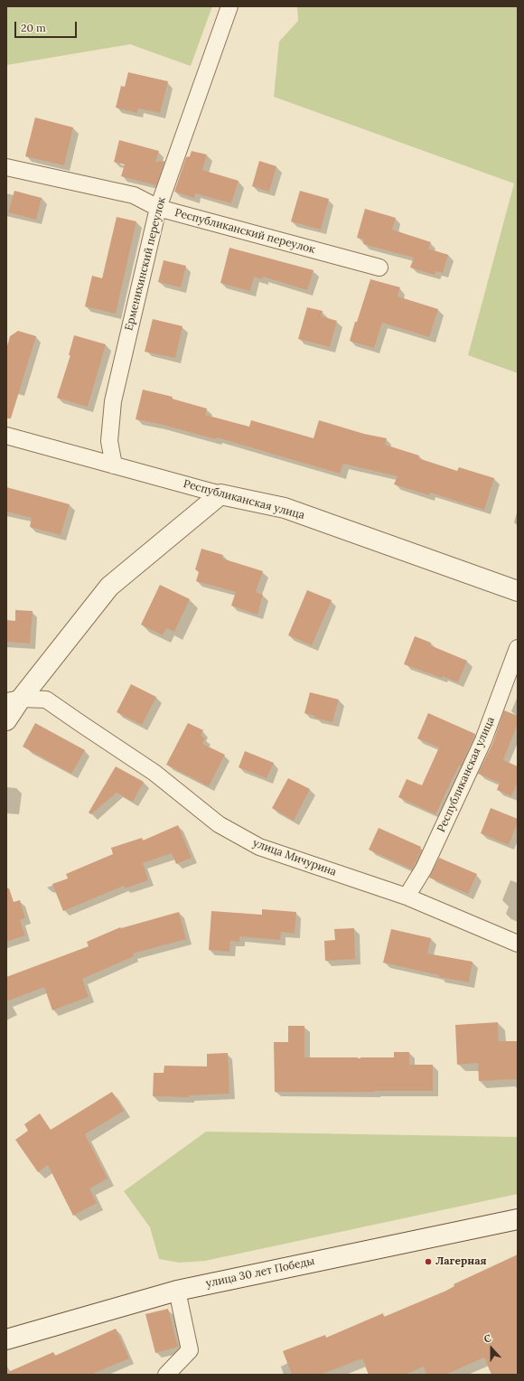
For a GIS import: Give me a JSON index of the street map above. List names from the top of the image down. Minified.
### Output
{"streets":{"street":["Республиканский переулок","Ерменихинский переулок","Республиканская улица","улица Мичурина","улица 30 лет Победы"]},"crossings":[["Республиканский переулок","Ерменихинский переулок"],["Ерменихинский переулок","Республиканская улица"],["Республиканская улица","улица Мичурина"]],"places":["Лагерная"],"scale_bar":"20 m","north":"top"}
